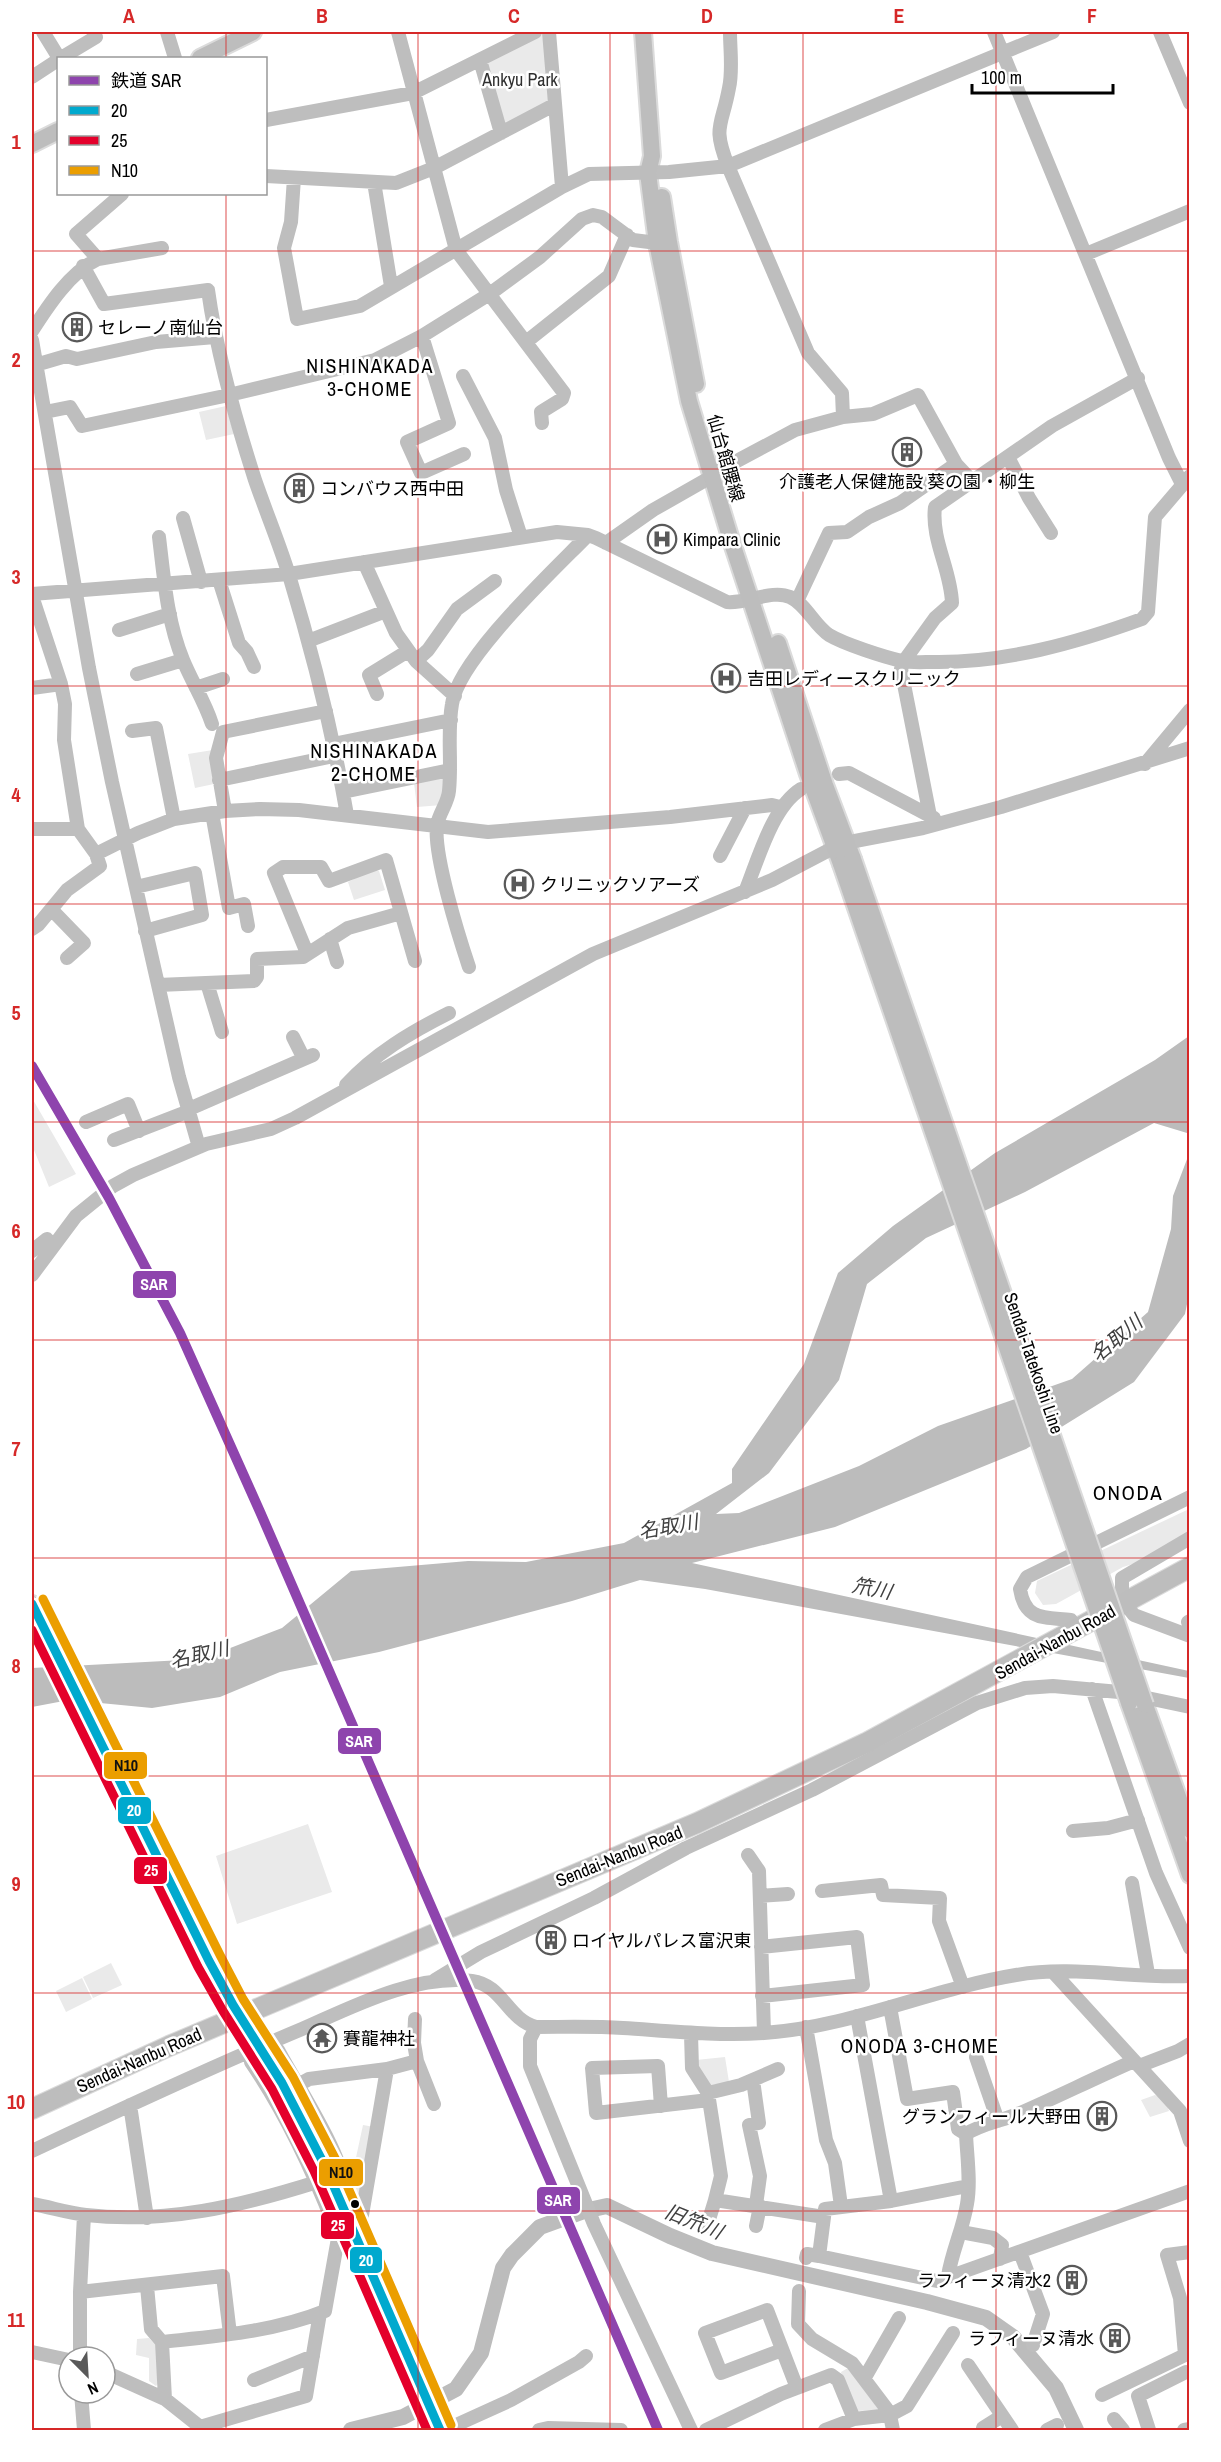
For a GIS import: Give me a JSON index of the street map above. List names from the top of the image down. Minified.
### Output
{"streets":{"highway":["Sendai-Nanbu Road"],"main road":["仙台館腰線","Sendai-Tatekoshi Line"]},"crossings":[["仙台館腰線","Sendai-Tatekoshi Line"]],"districts":["NISHINAKADA 3-CHOME","NISHINAKADA 2-CHOME","ONODA","ONODA 3-CHOME"],"water":["名取川","笊川","旧笊川"],"parks":["Ankyu Park"],"places":{"building":["セレーノ南仙台","介護老人保健施設 葵の園・柳生","コンバウス西中田","ロイヤルパレス富沢東","グランフィール大野田","ラフィーヌ清水2","ラフィーヌ清水"],"hospital":["Kimpara Clinic","吉田レディースクリニック","クリニックソアーズ"],"temple":["賽龍神社"]},"lines":["rail line SAR","transit line N10","transit line 20","transit line 25"],"legend":["鉄道 SAR","20","25","N10"],"scale_bar":"100 m","north":"bottom right","grid":{"columns":["A","B","C","D","E","F"],"rows":["1","2","3","4","5","6","7","8","9","10","11"]}}
